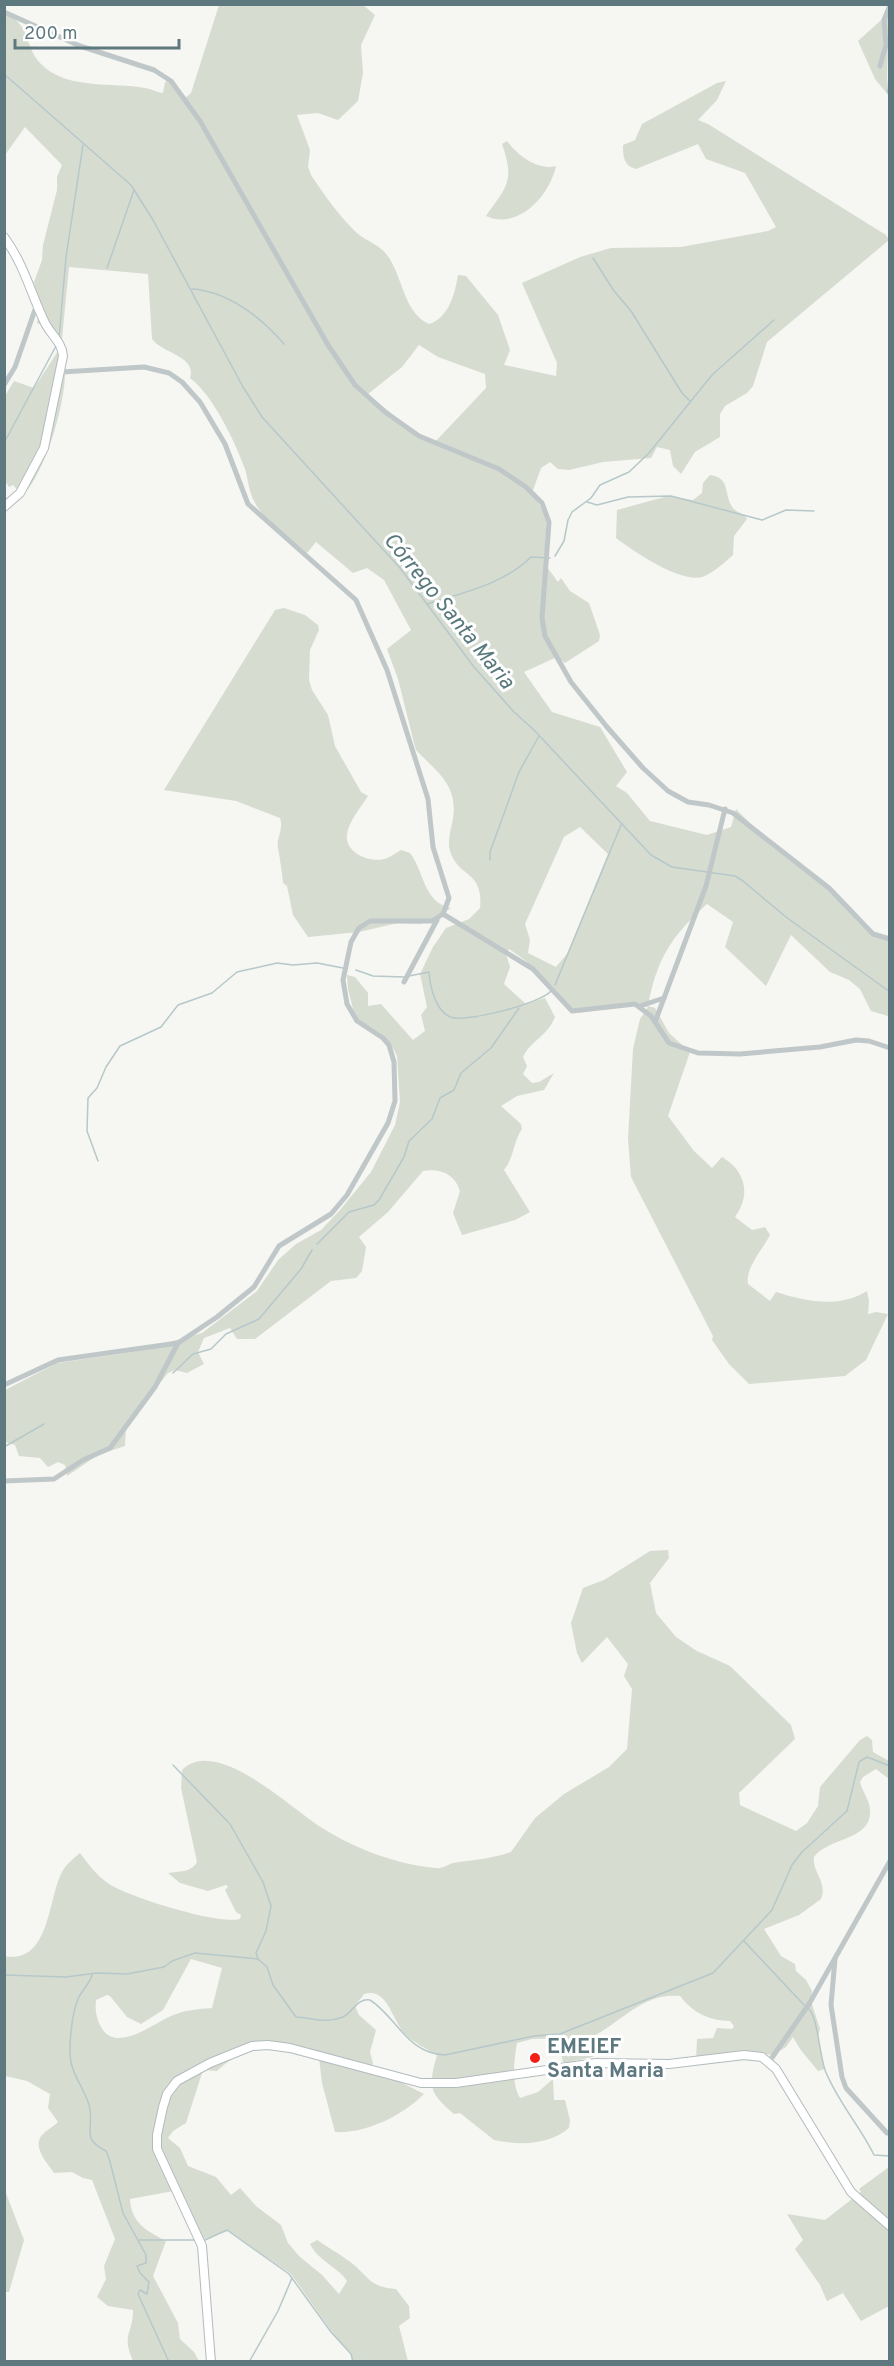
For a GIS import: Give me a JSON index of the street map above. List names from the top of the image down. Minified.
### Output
{"water":["Córrego Santa Maria"],"places":["EMEIEF Santa Maria"],"scale_bar":"200 m"}
